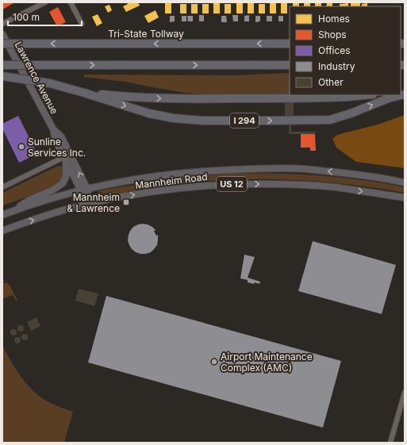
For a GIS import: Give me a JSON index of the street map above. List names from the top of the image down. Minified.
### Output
{"streets":{"highway":["Tri-State Tollway","I 294"],"main road":["Lawrence Avenue","Mannheim Road","US 12"]},"crossings":[["Lawrence Avenue","Mannheim Road"]],"places":{"other":["Sunline Services Inc.","Airport Maintenance Complex (AMC)"],"transit":["Mannheim & Lawrence"]},"legend":["Homes","Shops","Offices","Industry","Other"],"scale_bar":"100 m"}
